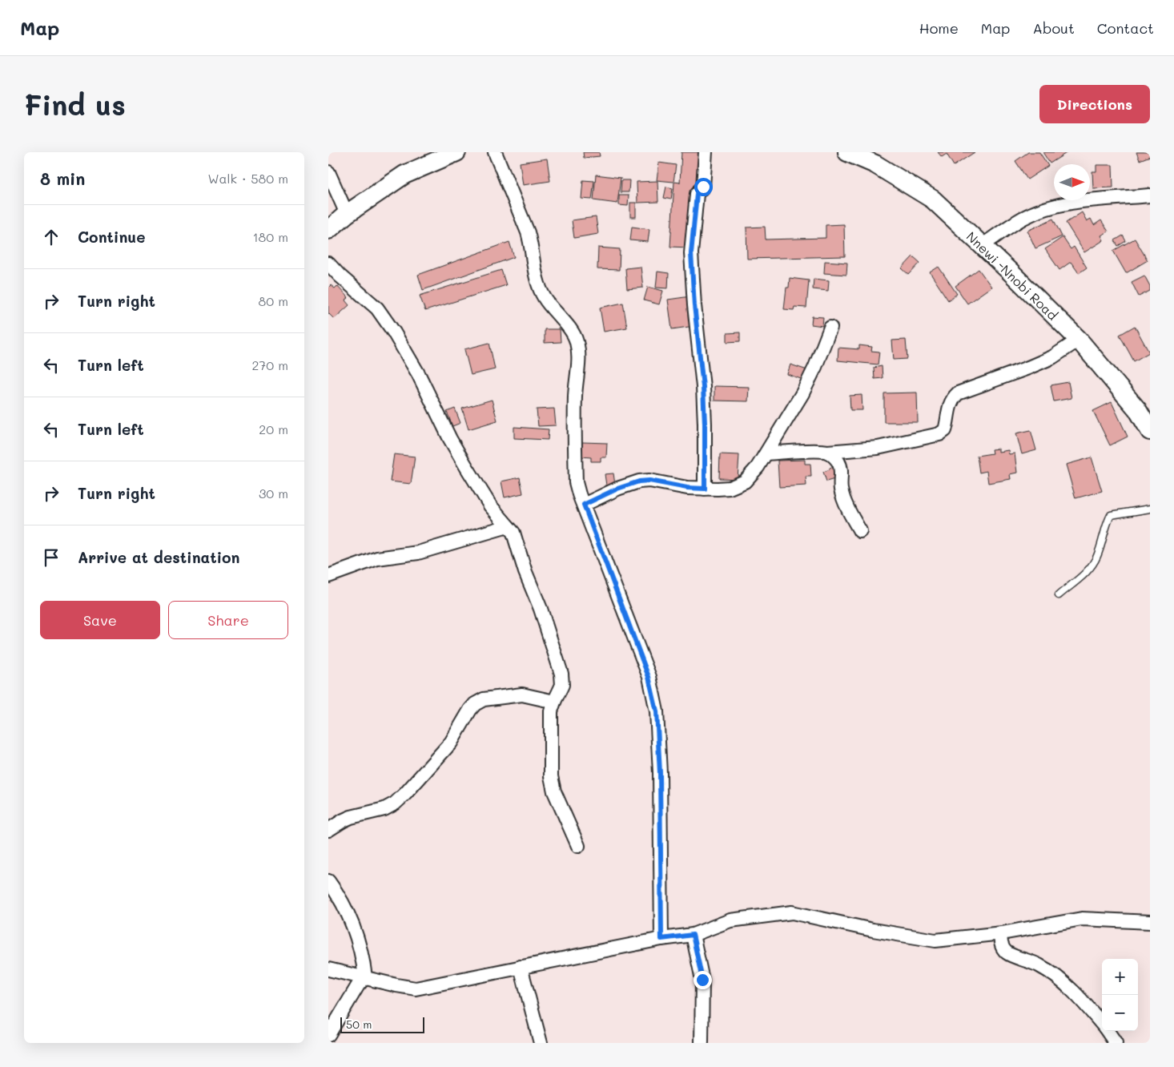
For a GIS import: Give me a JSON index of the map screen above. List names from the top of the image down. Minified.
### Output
{"streets":{"main road":["Nnewi -Nnobi Road"]},"scale_bar":"50 m","north":"right","page":{"header":"Map","nav":["Home","Map","About","Contact"],"buttons":["Directions",["Save","Share"]],"title":"Find us","heading":["8 min","Walk · 580 m"],"list":[["Continue","180 m"],["Turn right","80 m"],["Turn left","270 m"],["Turn left","20 m"],["Turn right","30 m"],"Arrive at destination"],"map_buttons":["+","−"],"scale":"50 m"}}
